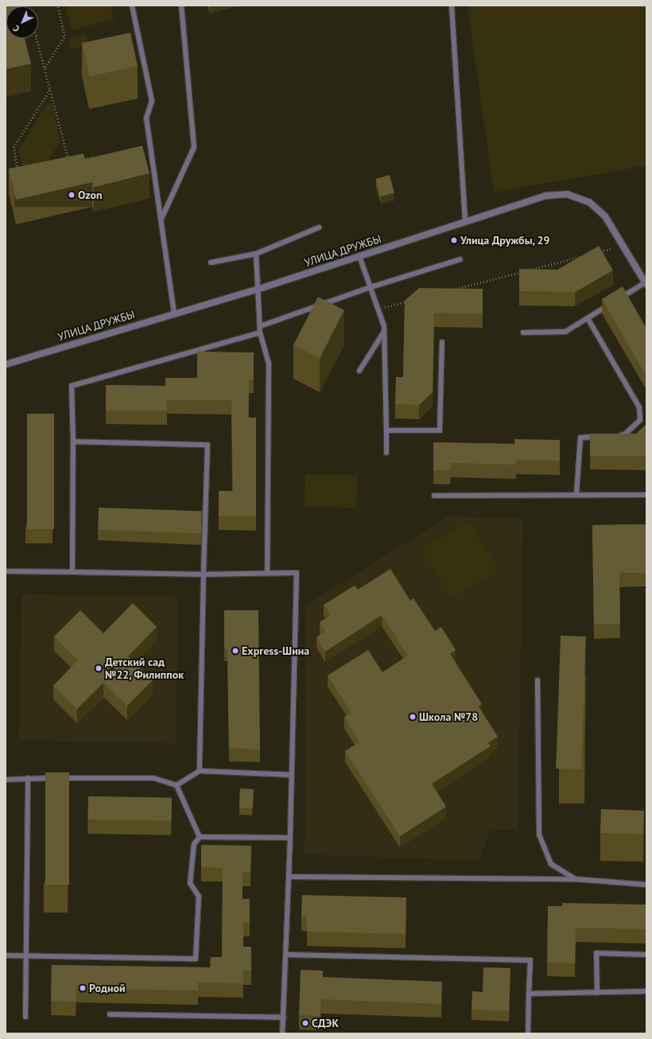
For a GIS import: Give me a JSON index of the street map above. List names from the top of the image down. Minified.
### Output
{"streets":{"street":["УЛИЦА ДРУЖБЫ"]},"places":["Ozon","Улица Дружбы, 29","Express-Шина","Детский сад №22, Филиппок","Школа №78","Родной","СДЭК"],"north":"bottom left"}
